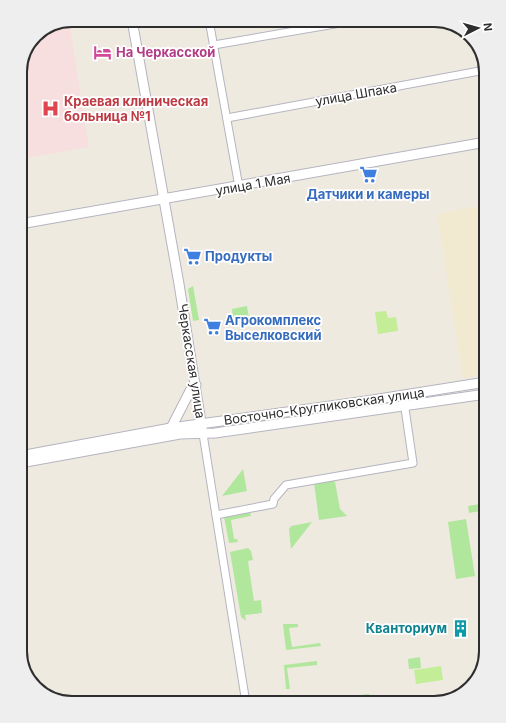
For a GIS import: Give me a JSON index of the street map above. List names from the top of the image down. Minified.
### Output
{"streets":{"street":["улица Шпака","улица 1 Мая","Черкасская улица","Восточно-Кругликовская улица"]},"crossings":[["улица 1 Мая","Черкасская улица"],["Черкасская улица","Восточно-Кругликовская улица"]],"places":{"hotel":["На Черкасской"],"hospital":["Краевая клиническая больница №1"],"supermarket":["Датчики и камеры","Продукты","Агрокомплекс Выселковский"],"building":["Кванториум"]},"north":"right"}
